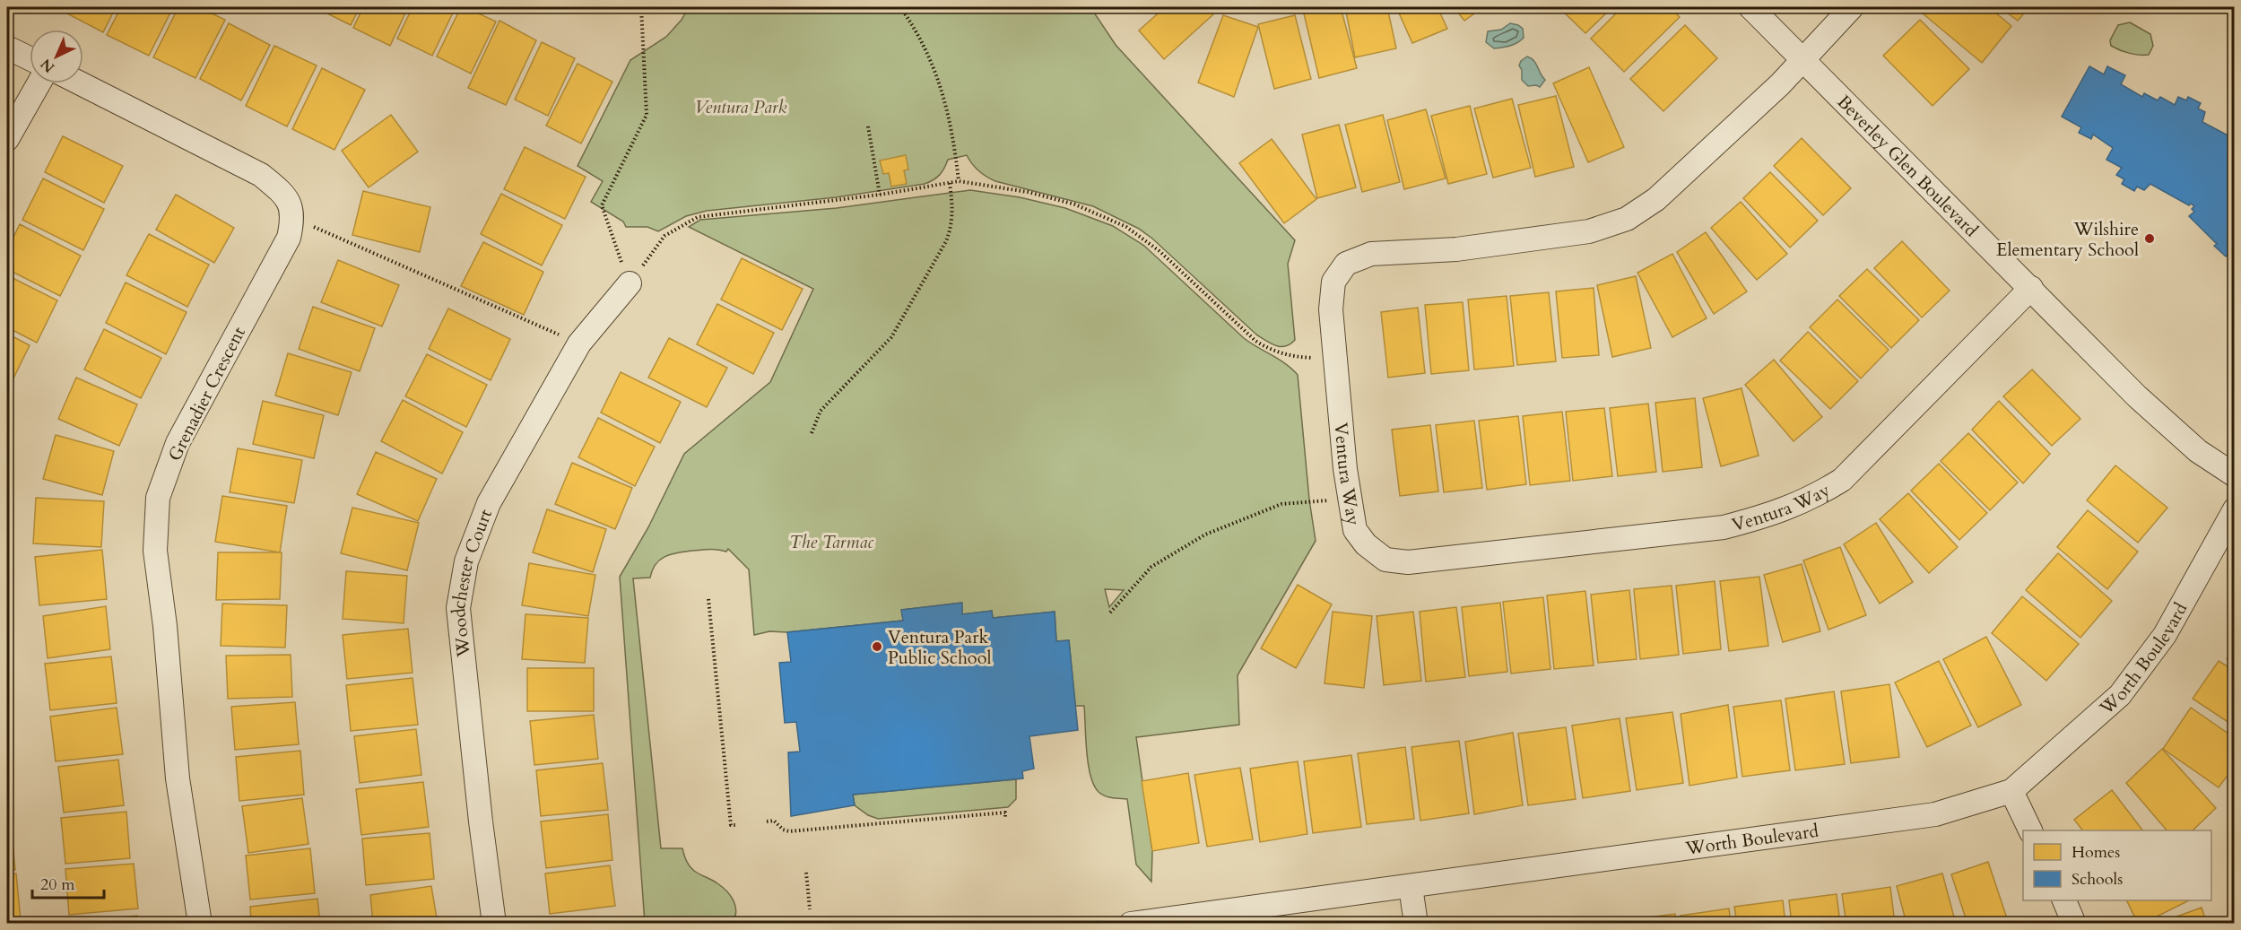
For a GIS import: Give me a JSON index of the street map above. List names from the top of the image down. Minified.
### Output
{"streets":{"street":["Beverley Glen Boulevard","Grenadier Crescent","Ventura Way","Woodchester Court","Worth Boulevard"]},"crossings":[["Beverley Glen Boulevard","Ventura Way"]],"parks":["Ventura Park","The Tarmac"],"places":["Wilshire Elementary School","Ventura Park Public School"],"legend":["Homes","Schools"],"scale_bar":"20 m","north":"bottom left"}
